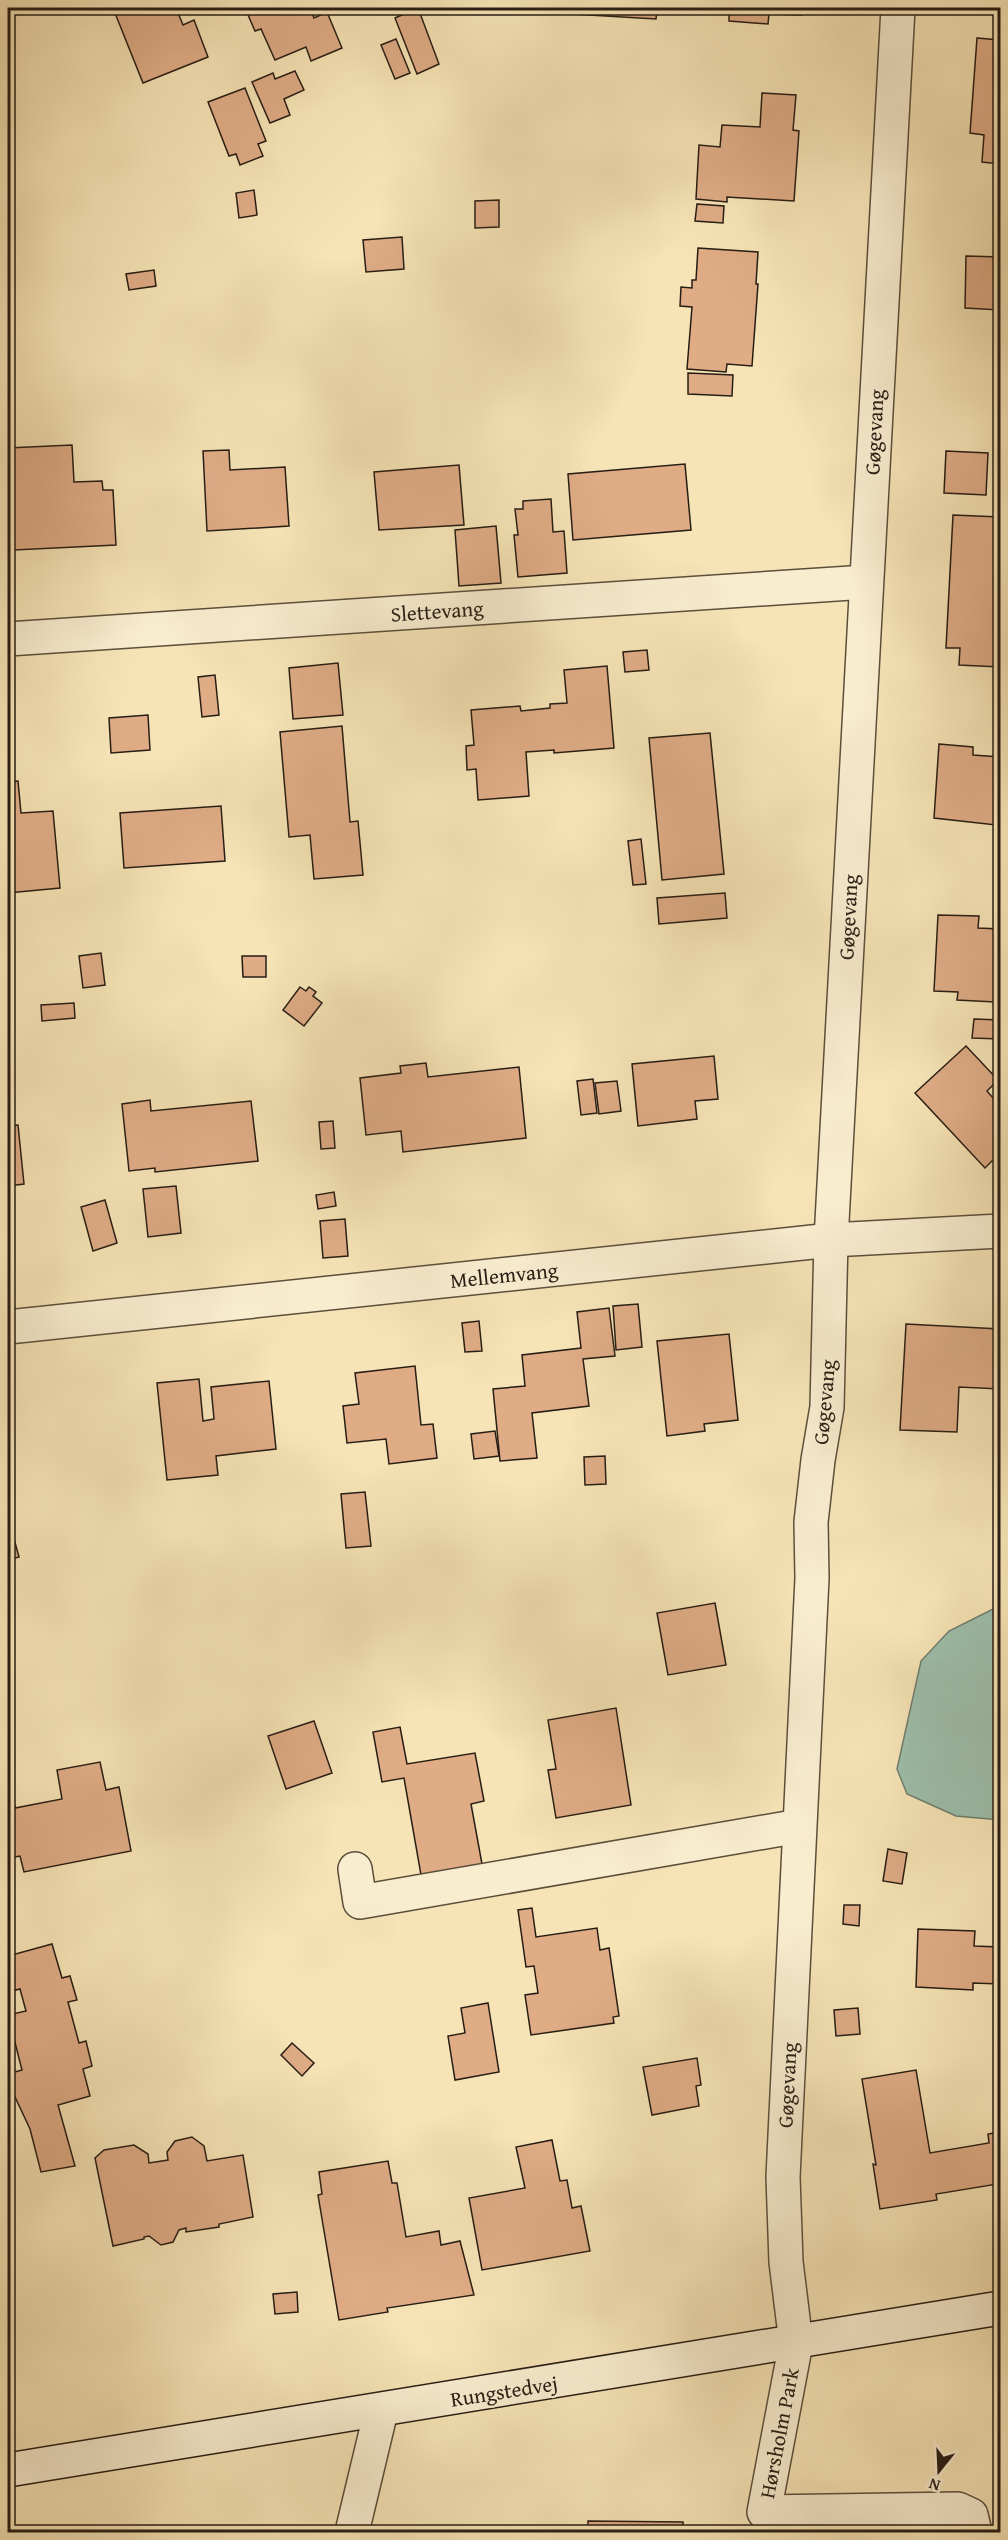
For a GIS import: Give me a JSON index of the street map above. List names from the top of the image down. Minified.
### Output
{"streets":{"street":["Gøgevang","Slettevang","Mellemvang","Rungstedvej","Hørsholm Park"]},"crossings":[["Gøgevang","Slettevang"],["Gøgevang","Mellemvang"],["Gøgevang","Rungstedvej"],["Gøgevang","Hørsholm Park"],["Rungstedvej","Hørsholm Park"]],"north":"bottom"}
